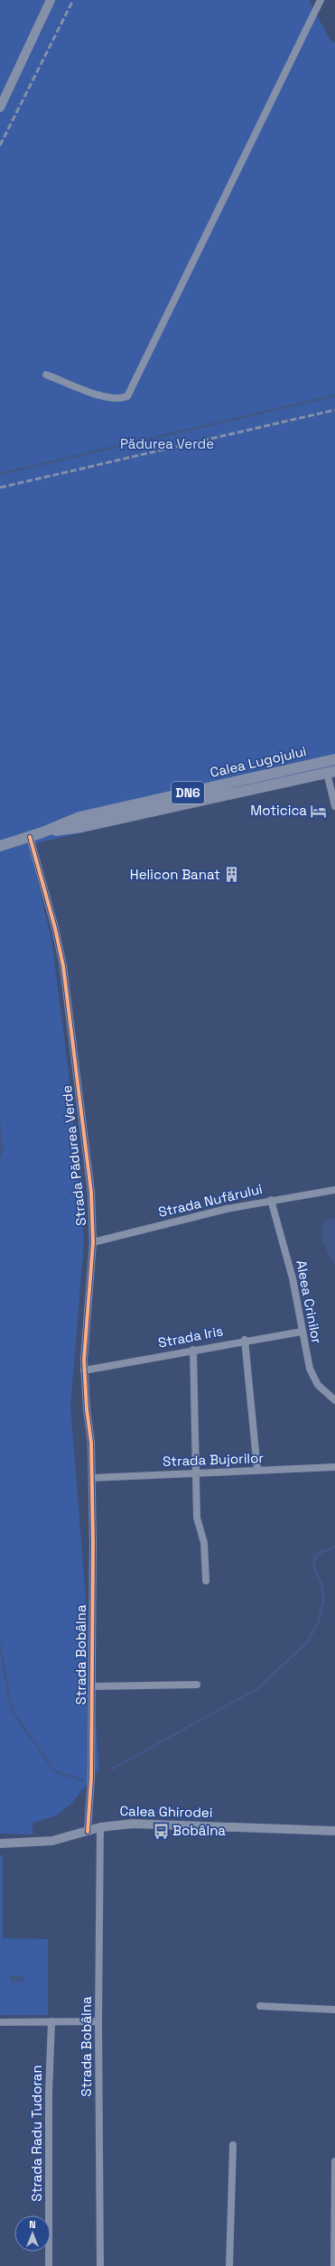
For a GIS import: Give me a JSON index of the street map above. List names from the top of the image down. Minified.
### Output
{"streets":{"main road":["Calea Lugojului","DN6"],"street":["Strada Pădurea Verde","Strada Nufărului","Aleea Crinilor","Strada Iris","Strada Bujorilor","Strada Bobâlna","Calea Ghirodei","Strada Radu Tudoran"]},"crossings":[["Calea Lugojului","DN6"],["Calea Lugojului","Strada Pădurea Verde"],["DN6","Strada Pădurea Verde"],["Strada Pădurea Verde","Strada Nufărului"],["Strada Pădurea Verde","Strada Iris"],["Strada Pădurea Verde","Strada Bujorilor"],["Strada Pădurea Verde","Strada Bobâlna"],["Strada Nufărului","Aleea Crinilor"],["Aleea Crinilor","Strada Iris"],["Strada Bujorilor","Strada Bobâlna"],["Strada Bobâlna","Calea Ghirodei"]],"parks":["Pădurea Verde"],"places":{"hotel":["Moticica"],"building":["Helicon Banat"],"bus stop":["Bobâlna"]},"north":"top"}
